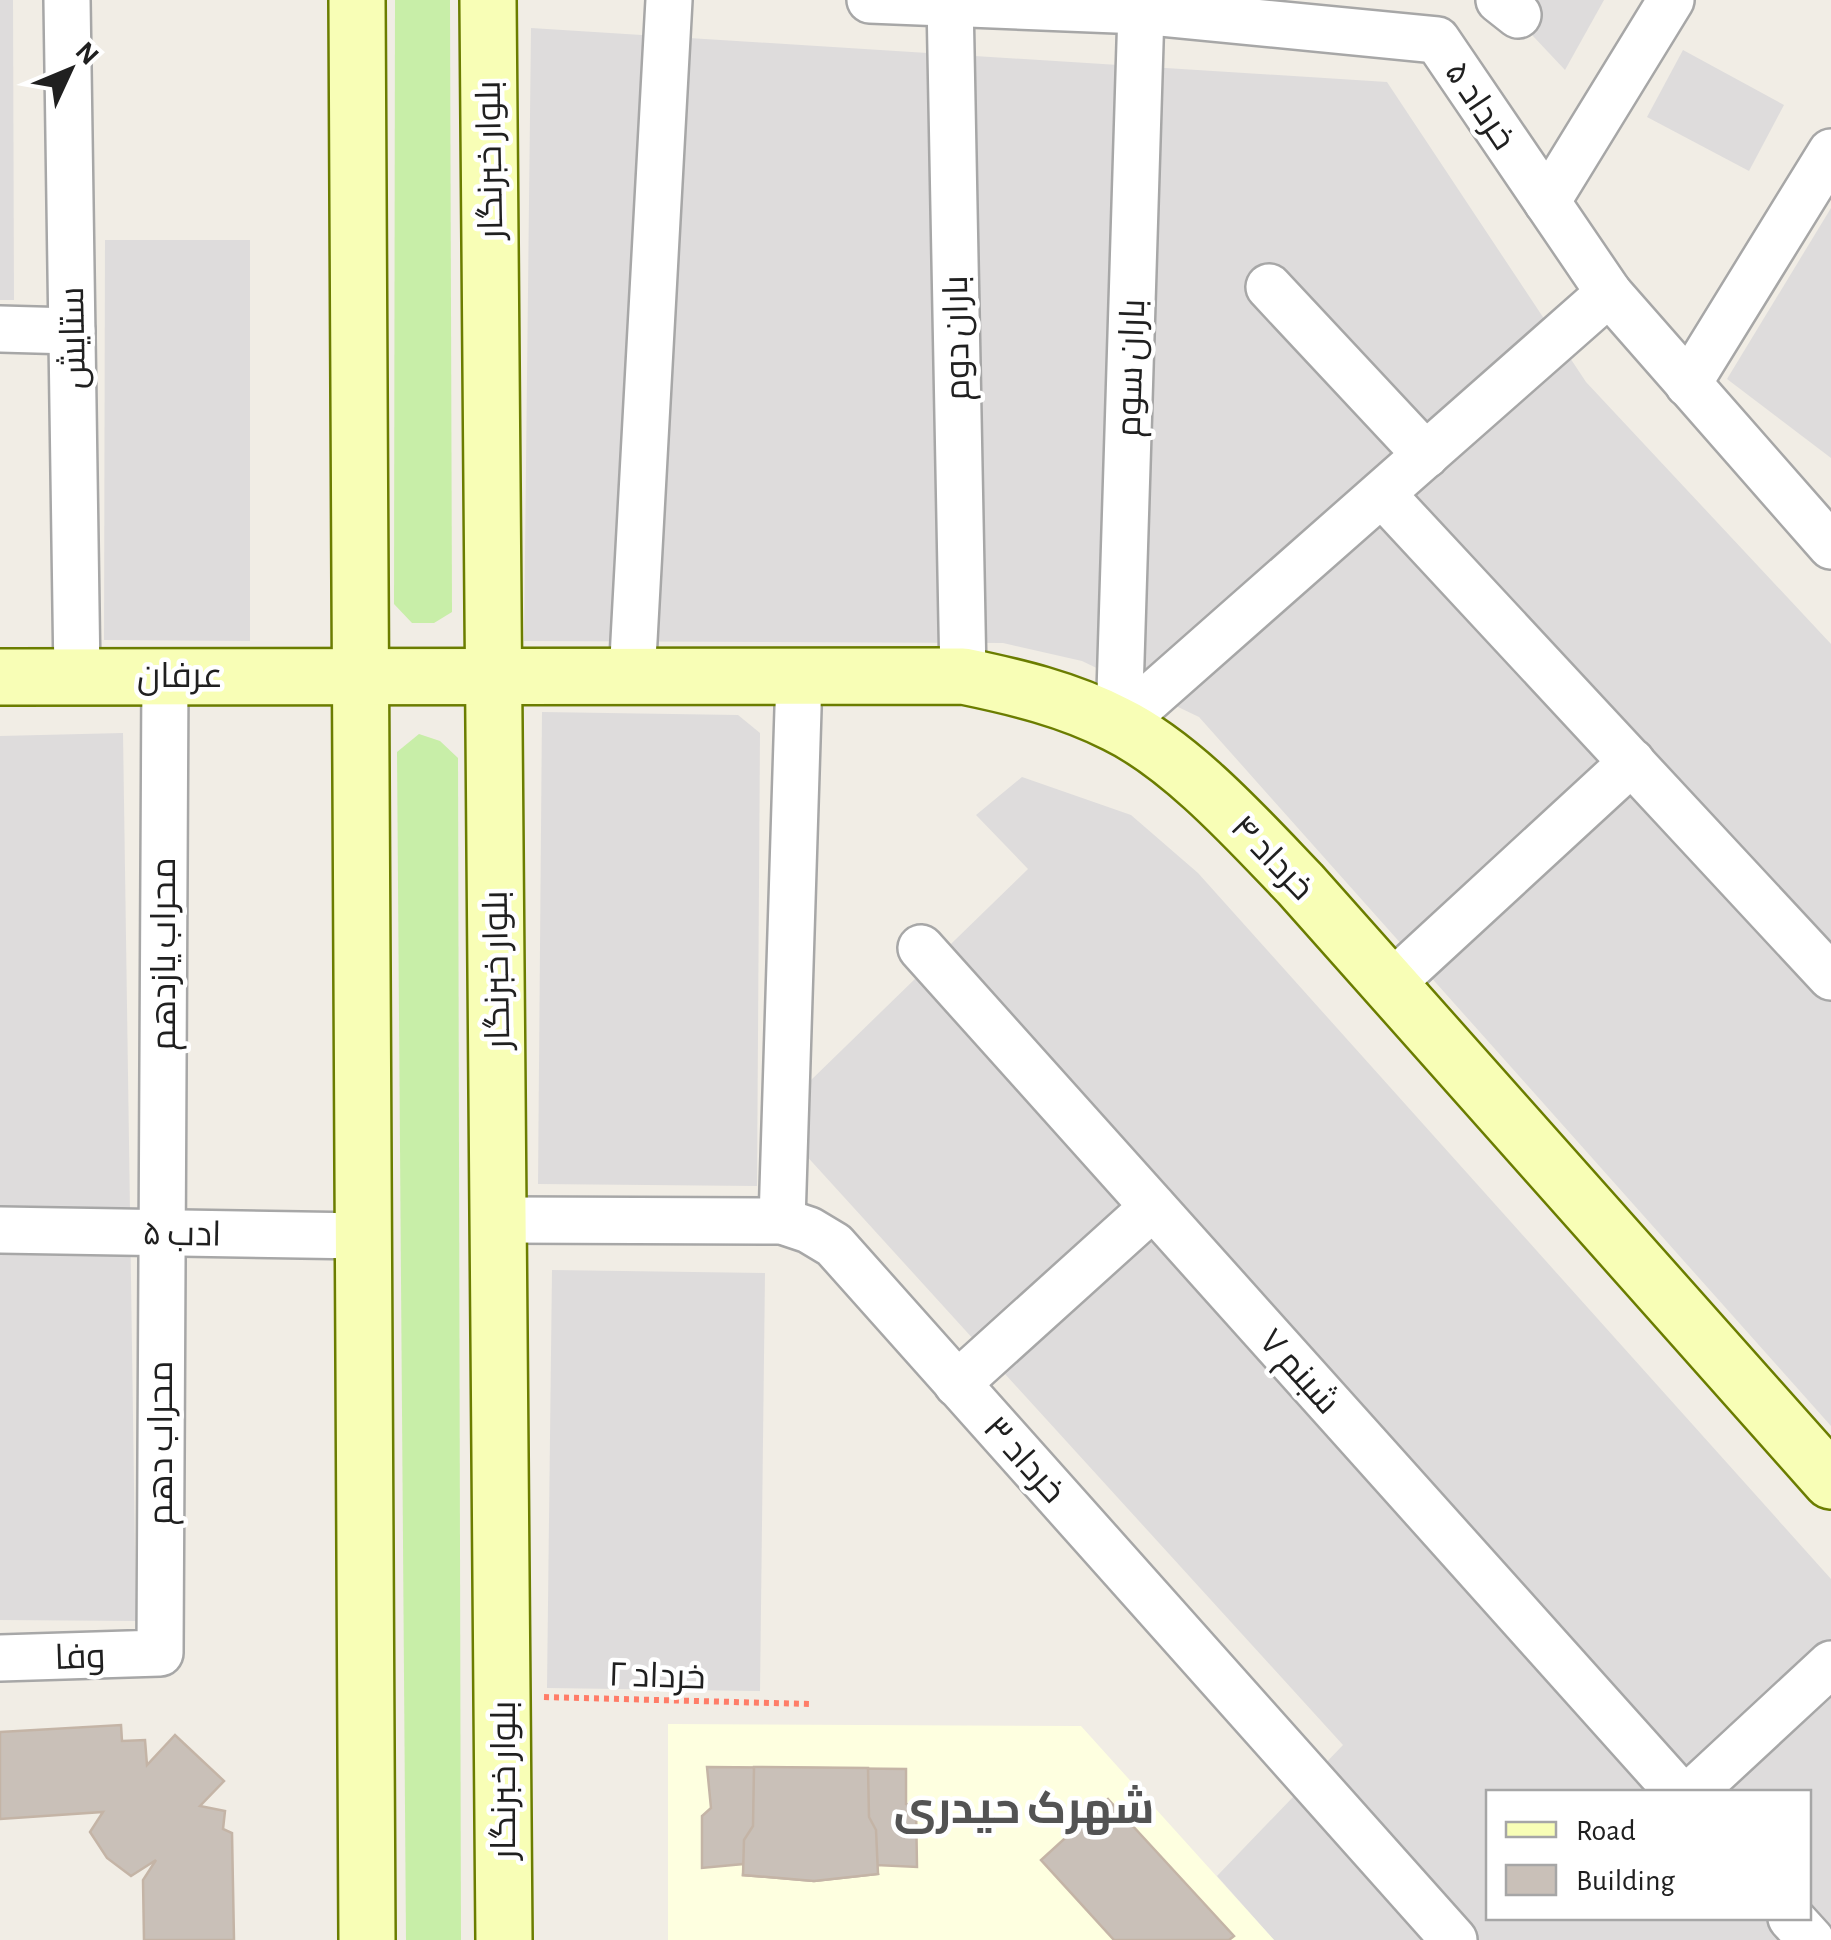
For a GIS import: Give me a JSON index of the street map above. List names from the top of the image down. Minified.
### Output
{"streets":{"main road":["بلوار خبرنگار","عرفان","خرداد ۴"],"street":["خرداد ۵","ستایش","باران دوم","باران سوم","محراب یازدهم","ادب ۵","شبنم ۷","محراب دهم","خرداد ۳","وفا"],"path":["خرداد ۲"]},"crossings":[["خرداد ۵","باران دوم"],["خرداد ۵","باران سوم"],["بلوار خبرنگار","عرفان"],["بلوار خبرنگار","خرداد ۴"],["بلوار خبرنگار","خرداد ۳"],["بلوار خبرنگار","خرداد ۲"],["ستایش","عرفان"],["باران دوم","خرداد ۴"],["باران سوم","خرداد ۴"],["عرفان","خرداد ۴"],["عرفان","محراب یازدهم"],["محراب یازدهم","ادب ۵"],["محراب یازدهم","محراب دهم"],["ادب ۵","محراب دهم"],["محراب دهم","وفا"]],"districts":["شهرک حیدری"],"legend":["Road","Building"],"north":"top right"}
